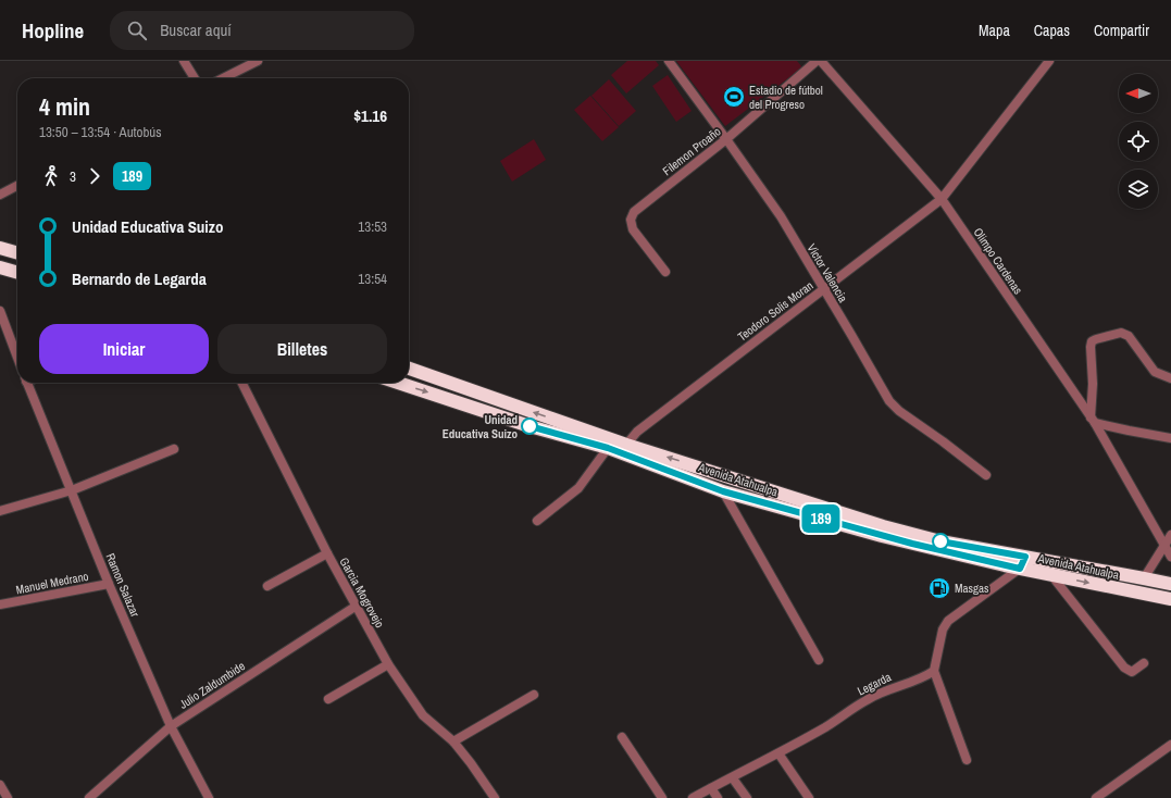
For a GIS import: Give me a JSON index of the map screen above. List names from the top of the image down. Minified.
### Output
{"streets":{"highway":["Avenida Atahualpa"],"street":["Filemon Proaño","Olimpo Cardenas","Victor Valencia","Teodoro Solis Moran","Manuel Medrano","Ramon Salazar","Garcia Mogrovejo","Legarda","Julio Zaldumbide"]},"crossings":[["Filemon Proaño","Victor Valencia"],["Olimpo Cardenas","Teodoro Solis Moran"],["Victor Valencia","Teodoro Solis Moran"],["Teodoro Solis Moran","Avenida Atahualpa"],["Manuel Medrano","Ramon Salazar"],["Ramon Salazar","Julio Zaldumbide"],["Garcia Mogrovejo","Julio Zaldumbide"]],"places":{"sports":["Estadio de fútbol del Progreso"],"other":["Unidad Educativa Suizo"],"fuel station":["Masgas"]},"lines":["bus line 189"],"north":"left","page":{"header":"Hopline","search":"Buscar aquí","nav":["Mapa","Capas","Compartir"],"on_map":"189","heading":["4 min","13:50 – 13:54 · Autobús","$1.16"],"legs":["3","189"],"list":[{"name":"Unidad Educativa Suizo","value":"13:53"},{"name":"Bernardo de Legarda","value":"13:54"}],"buttons":["Iniciar","Billetes"]}}
